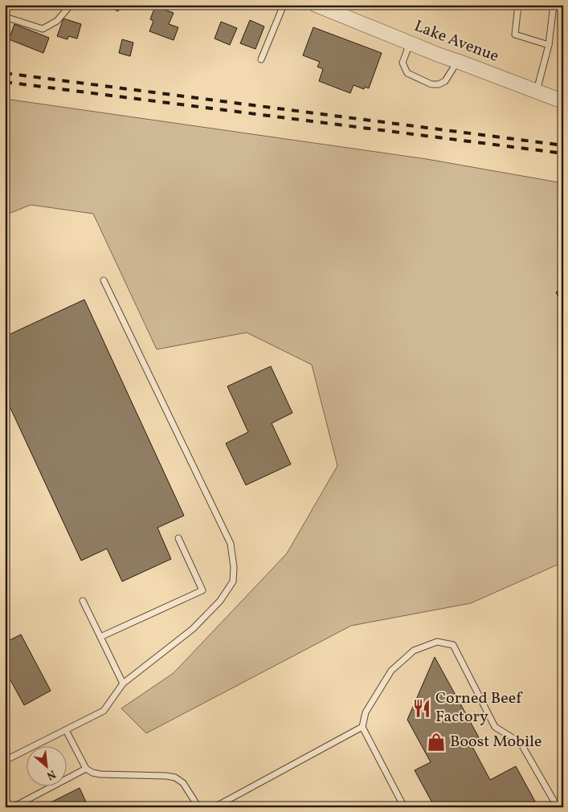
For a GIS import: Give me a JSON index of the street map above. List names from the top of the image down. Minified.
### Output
{"streets":{"street":["Lake Avenue"]},"places":{"restaurant":["Corned Beef Factory"],"shop":["Boost Mobile"]},"north":"bottom right"}
